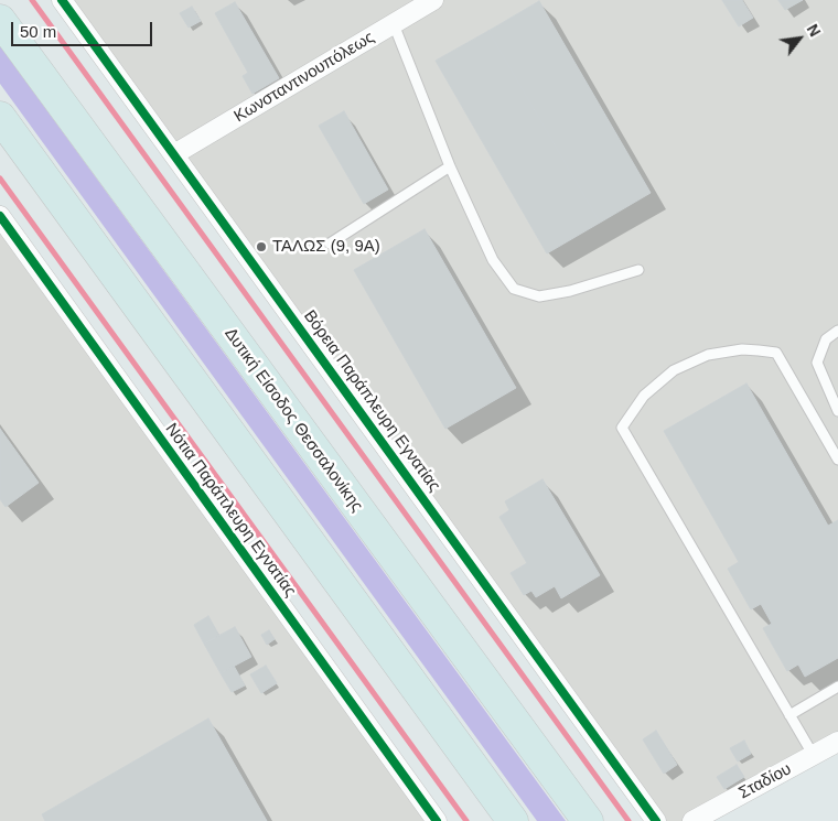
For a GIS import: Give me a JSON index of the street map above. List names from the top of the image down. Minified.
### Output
{"streets":{"highway":["Δυτική Είσοδος Θεσσαλονίκης"],"street":["Κωνσταντινουπόλεως","Βόρεια Παράπλευρη Εγνατίας","Νότια Παράπλευρη Εγνατίας","Σταδίου"]},"crossings":[["Κωνσταντινουπόλεως","Βόρεια Παράπλευρη Εγνατίας"]],"places":["ΤΑΛΩΣ (9, 9Α)"],"scale_bar":"50 m","north":"top right"}
